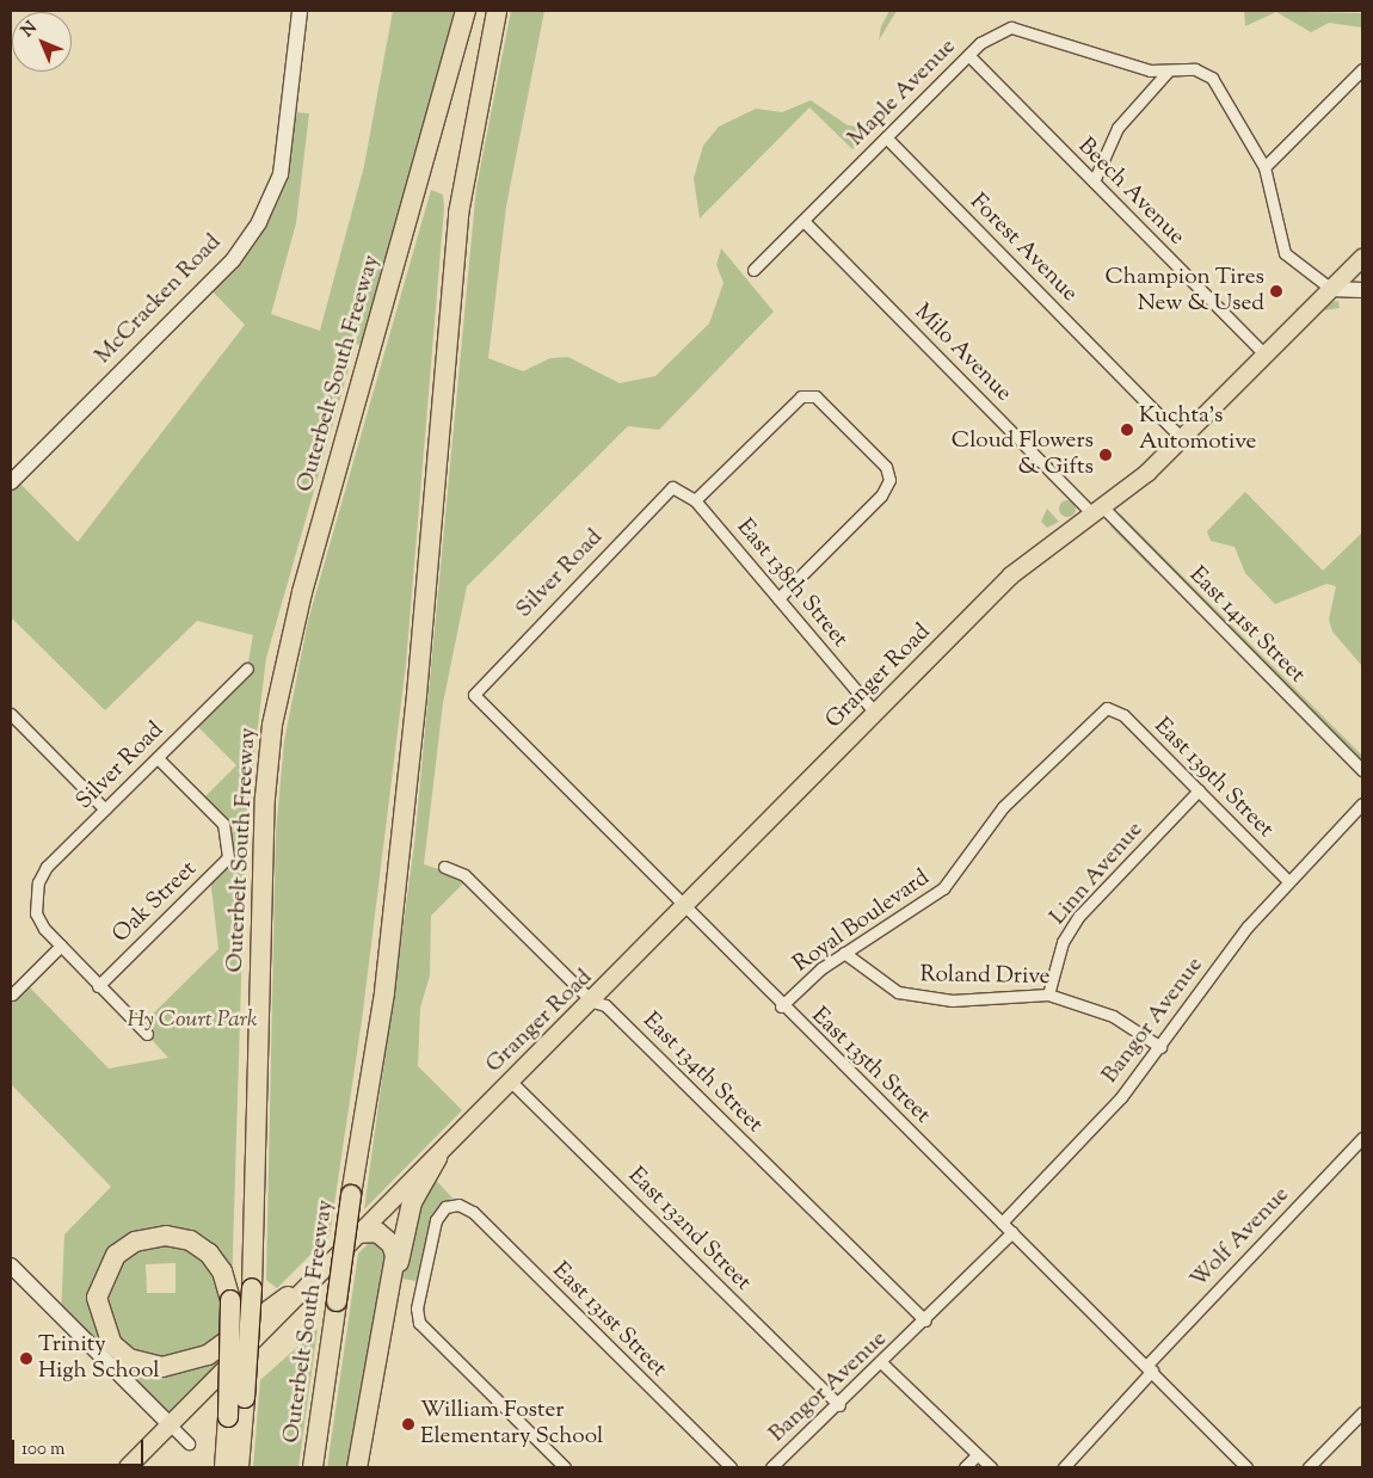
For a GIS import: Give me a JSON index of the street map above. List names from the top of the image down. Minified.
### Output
{"streets":{"highway":["Outerbelt South Freeway"],"main road":["Granger Road"],"street":["Maple Avenue","Beech Avenue","Forest Avenue","McCracken Road","Milo Avenue","Silver Road","East 138th Street","East 141st Street","East 139th Street","Linn Avenue","Oak Street","Royal Boulevard","Roland Drive","Bangor Avenue","East 135th Street","East 134th Street","East 132nd Street","Wolf Avenue","East 131st Street"]},"crossings":[["Maple Avenue","Beech Avenue"],["Maple Avenue","Forest Avenue"],["Maple Avenue","Milo Avenue"],["Maple Avenue","Granger Road"],["Beech Avenue","Granger Road"],["Forest Avenue","Granger Road"],["Milo Avenue","East 141st Street"],["Milo Avenue","Granger Road"],["Silver Road","East 138th Street"],["Silver Road","Oak Street"],["Silver Road","East 135th Street"],["East 138th Street","Granger Road"],["East 141st Street","Granger Road"],["Granger Road","East 135th Street"],["Granger Road","East 134th Street"],["Granger Road","East 132nd Street"],["East 139th Street","Linn Avenue"],["East 139th Street","Royal Boulevard"],["East 139th Street","Bangor Avenue"],["Linn Avenue","Roland Drive"],["Royal Boulevard","Roland Drive"],["Royal Boulevard","East 135th Street"],["Roland Drive","Bangor Avenue"],["Bangor Avenue","East 135th Street"],["Bangor Avenue","East 134th Street"],["Bangor Avenue","East 132nd Street"],["East 135th Street","Wolf Avenue"]],"parks":["Hy Court Park"],"places":["Champion Tires New & Used","Kuchta’s Automotive","Cloud Flowers & Gifts","Trinity High School","William Foster Elementary School"],"scale_bar":"100 m","north":"top left"}
